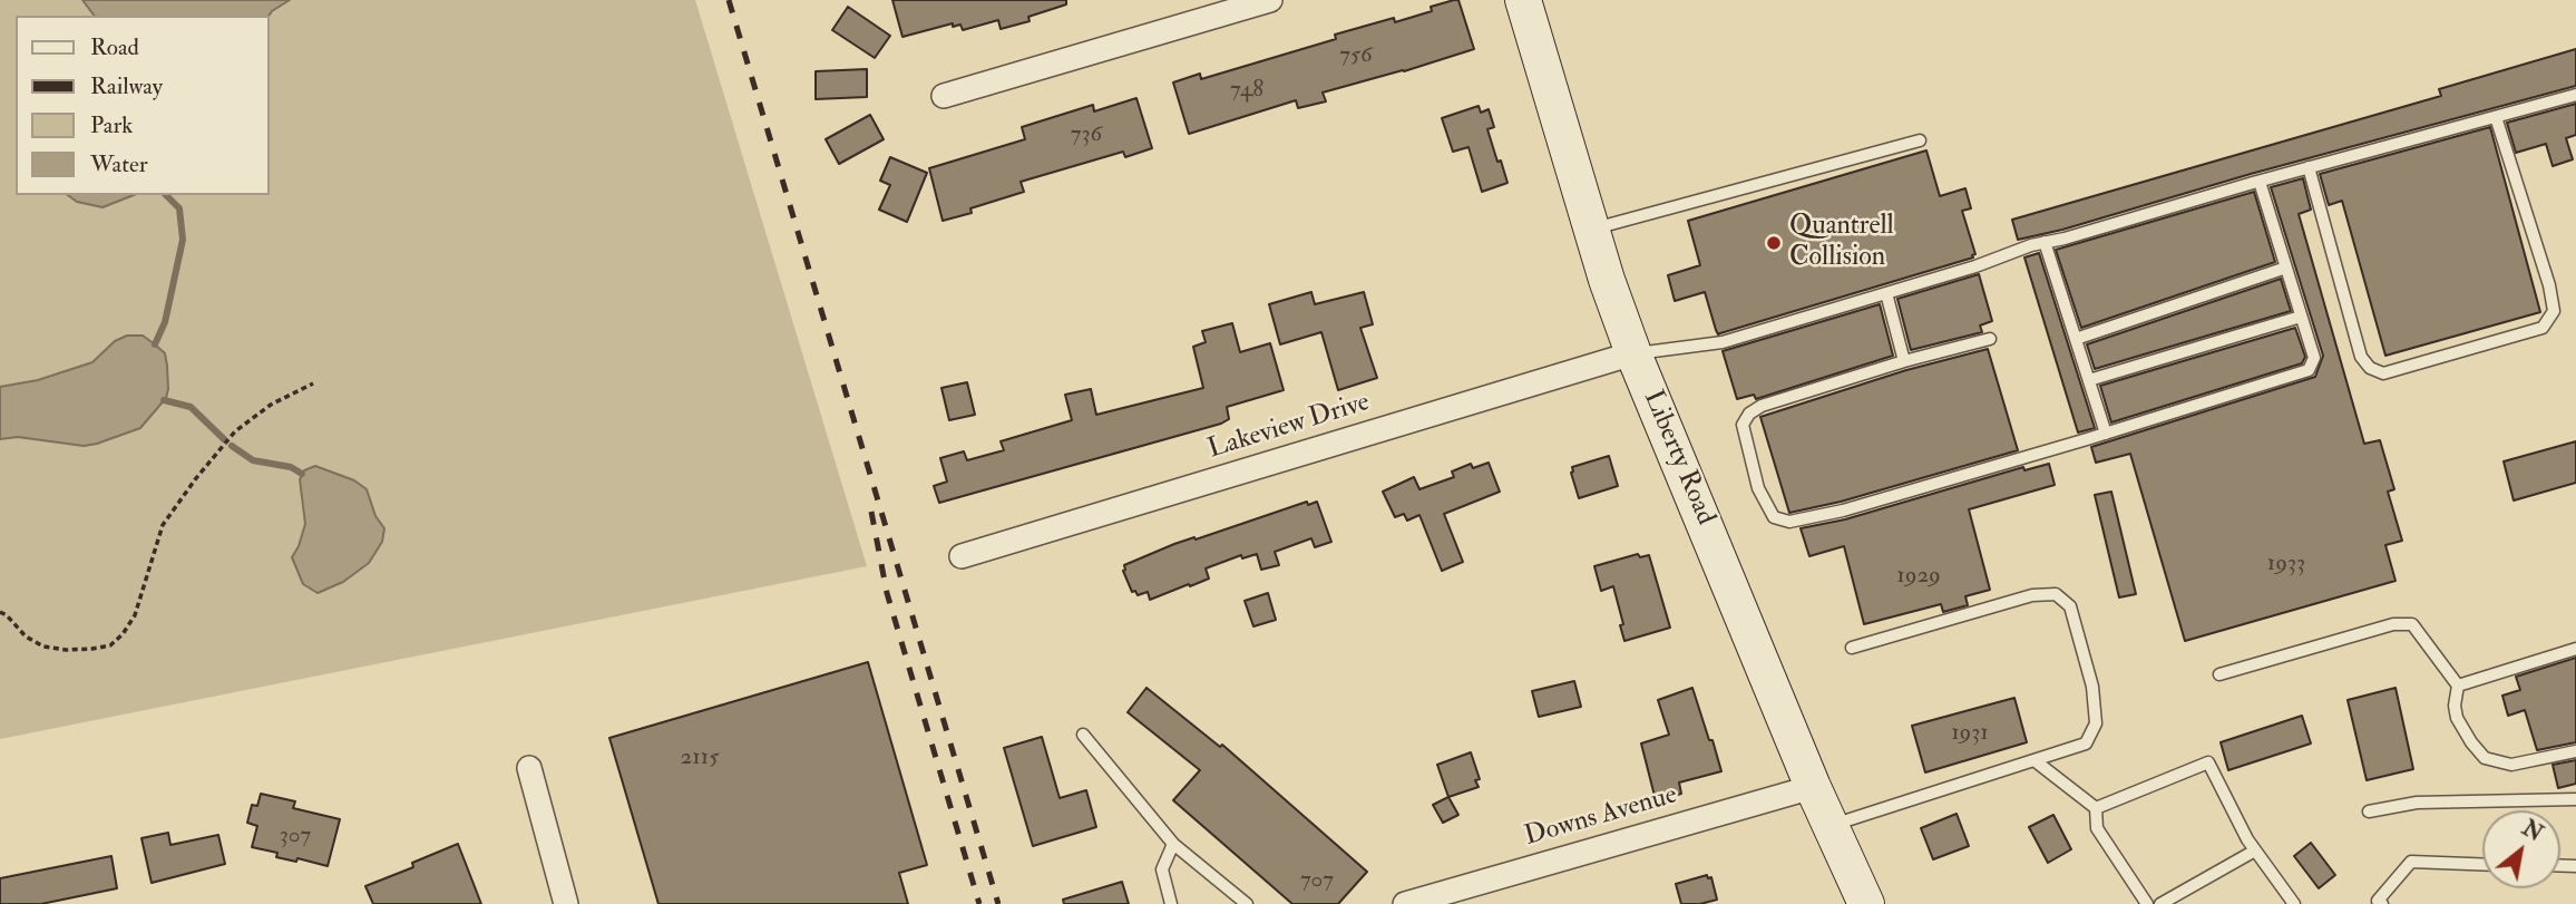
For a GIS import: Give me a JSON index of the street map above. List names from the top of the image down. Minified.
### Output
{"streets":{"main road":["Liberty Road"],"street":["Lakeview Drive","Downs Avenue"]},"crossings":[["Lakeview Drive","Liberty Road"],["Liberty Road","Downs Avenue"]],"places":["Quantrell Collision"],"house_numbers":["756","748","736","1933","1929","1931","2115","307","707"],"legend":["Road","Railway","Park","Water"],"north":"top right"}
